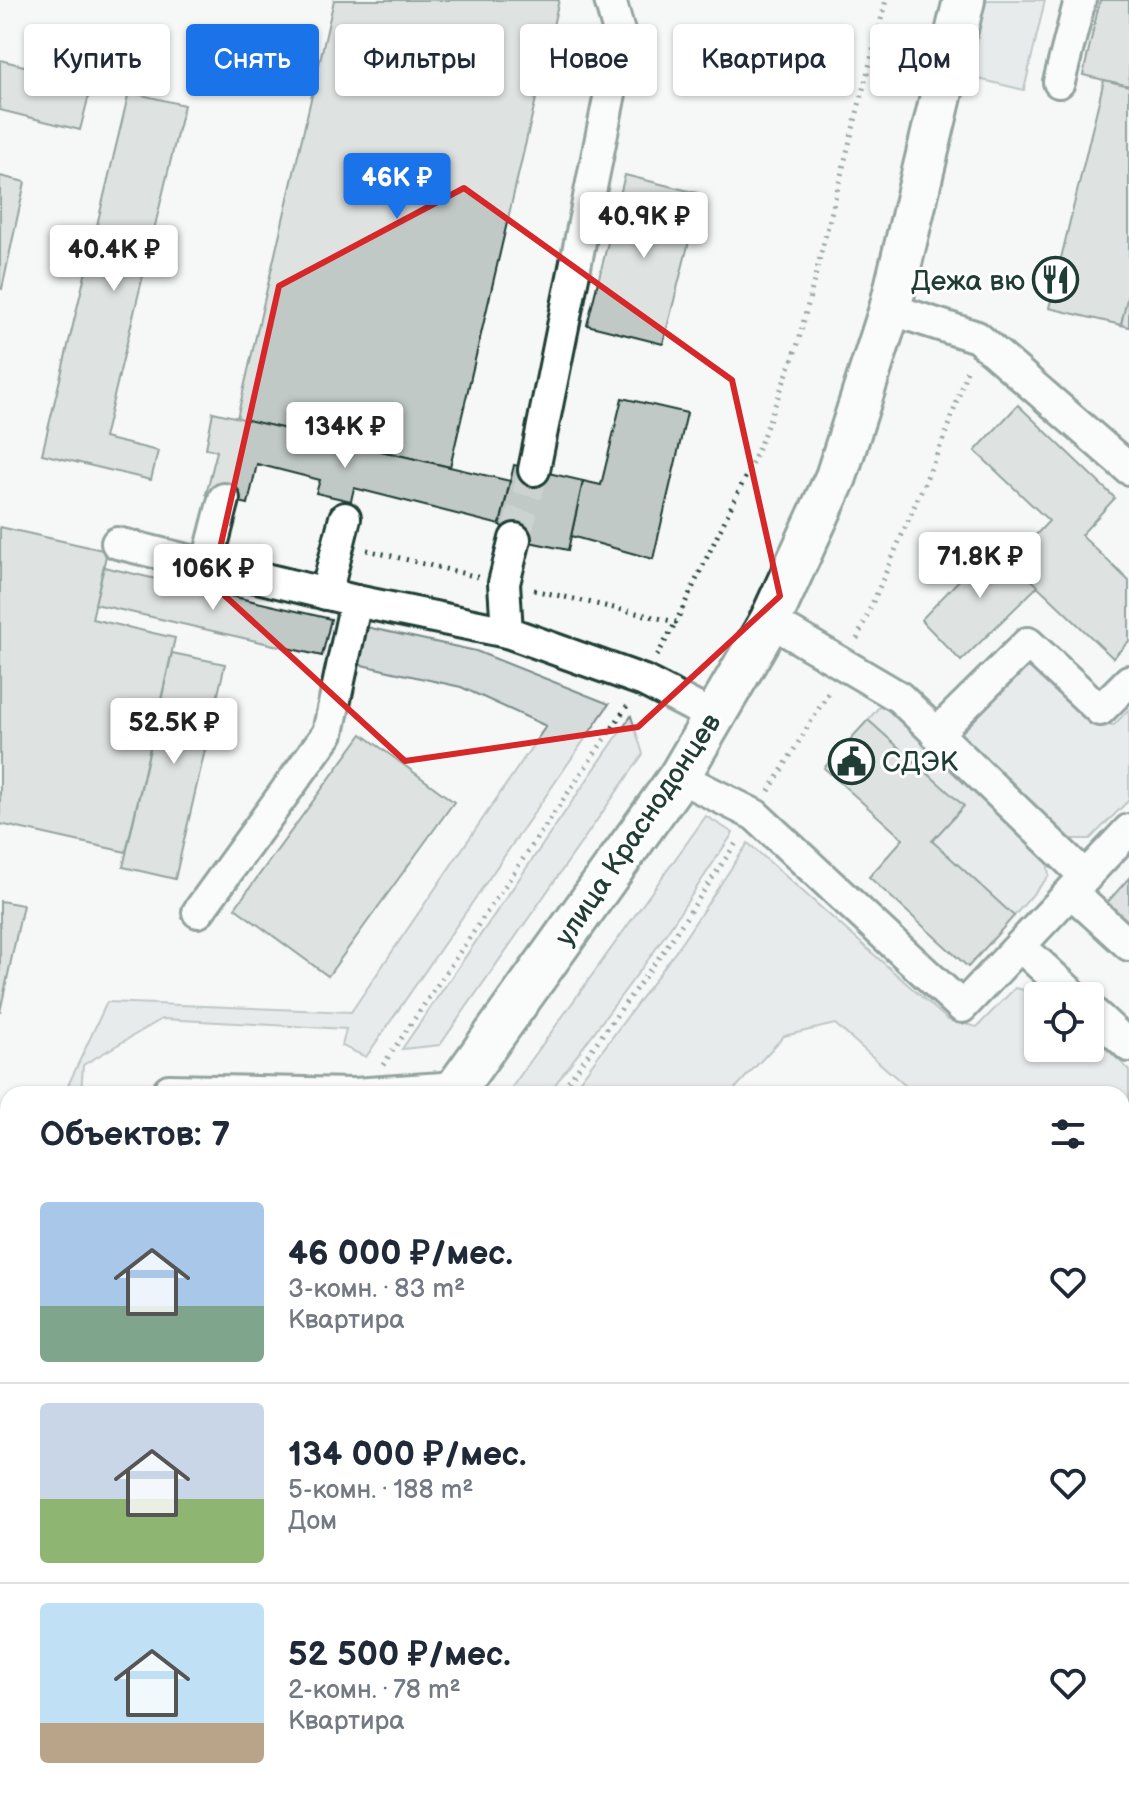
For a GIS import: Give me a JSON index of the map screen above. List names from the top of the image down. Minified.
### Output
{"streets":{"main road":["улица Краснодонцев"]},"places":{"restaurant":["Дежа вю"],"public building":["СДЭК"]},"page":{"chip":["Купить","Снять","Фильтры","Новое","Квартира","Дом"],"price":["46K ₽","40.9K ₽","40.4K ₽","134K ₽","71.8K ₽","106K ₽","52.5K ₽"],"heading":"Объектов: 7","list":[{"name":"46 000 ₽/мес.","note":"3-комн. · 83 m² · Квартира"},{"name":"134 000 ₽/мес.","note":"5-комн. · 188 m² · Дом"},{"name":"52 500 ₽/мес.","note":"2-комн. · 78 m² · Квартира"}]}}
